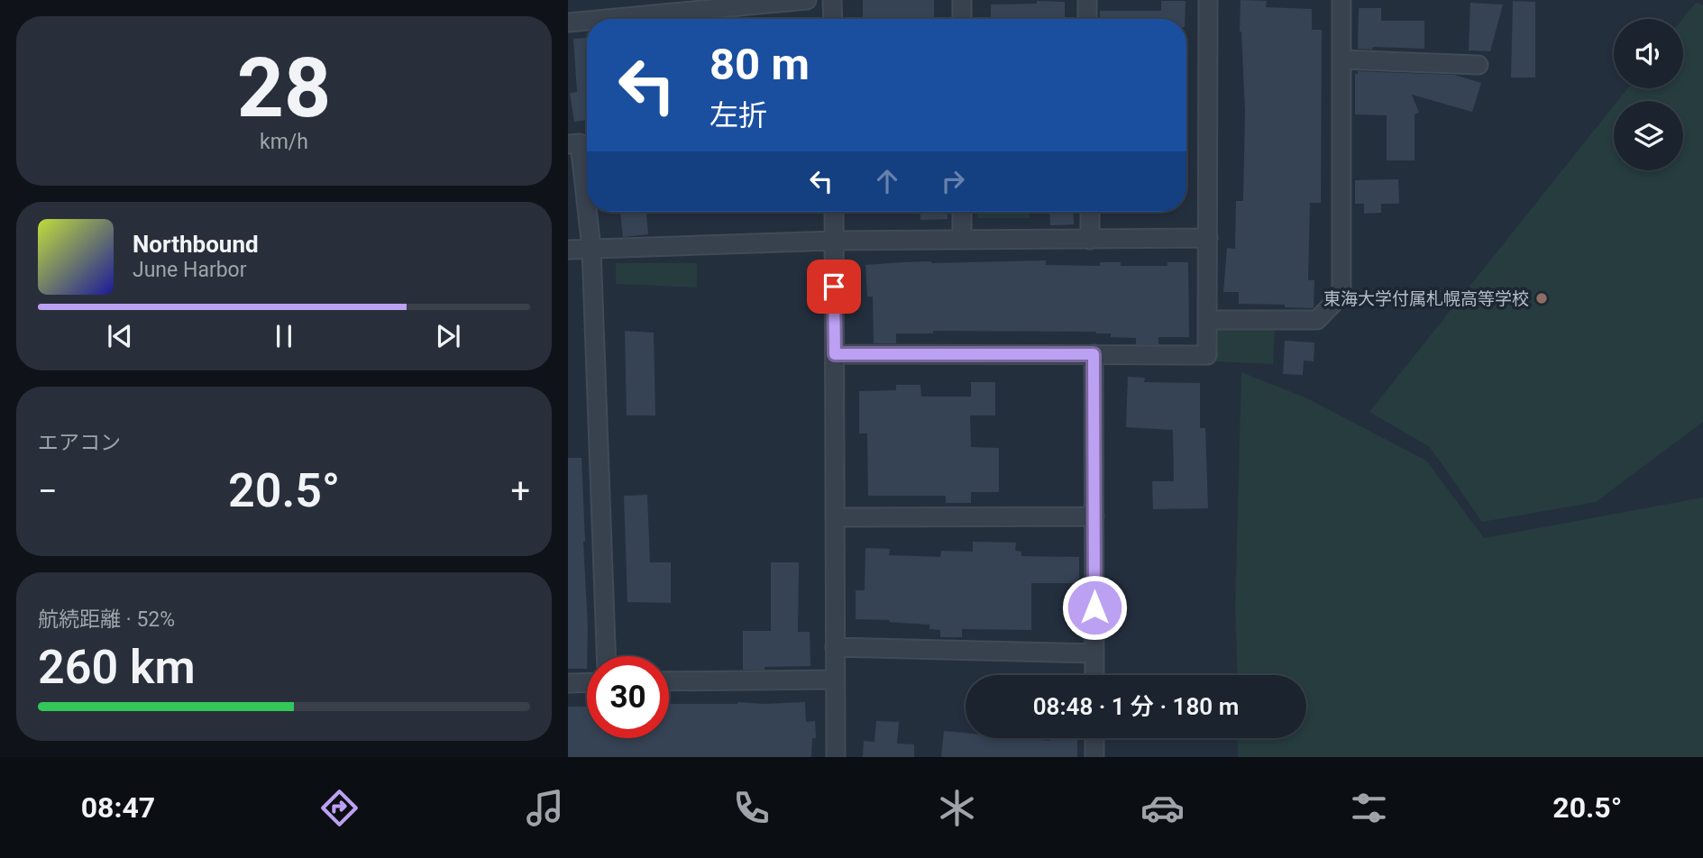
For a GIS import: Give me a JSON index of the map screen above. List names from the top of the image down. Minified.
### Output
{"places":["東海大学付属札幌高等学校"],"page":{"tile":[["28","km/h"],"エアコン",["航続距離 · 52%","260 km"]],"turn":["80 m","左折"],"song":["Northbound","June Harbor"],"heat":["−","20.5°","+"],"limit":"30","trip":"08:48 · 1 分 · 180 m","tabs":["08:47","20.5°"]}}
